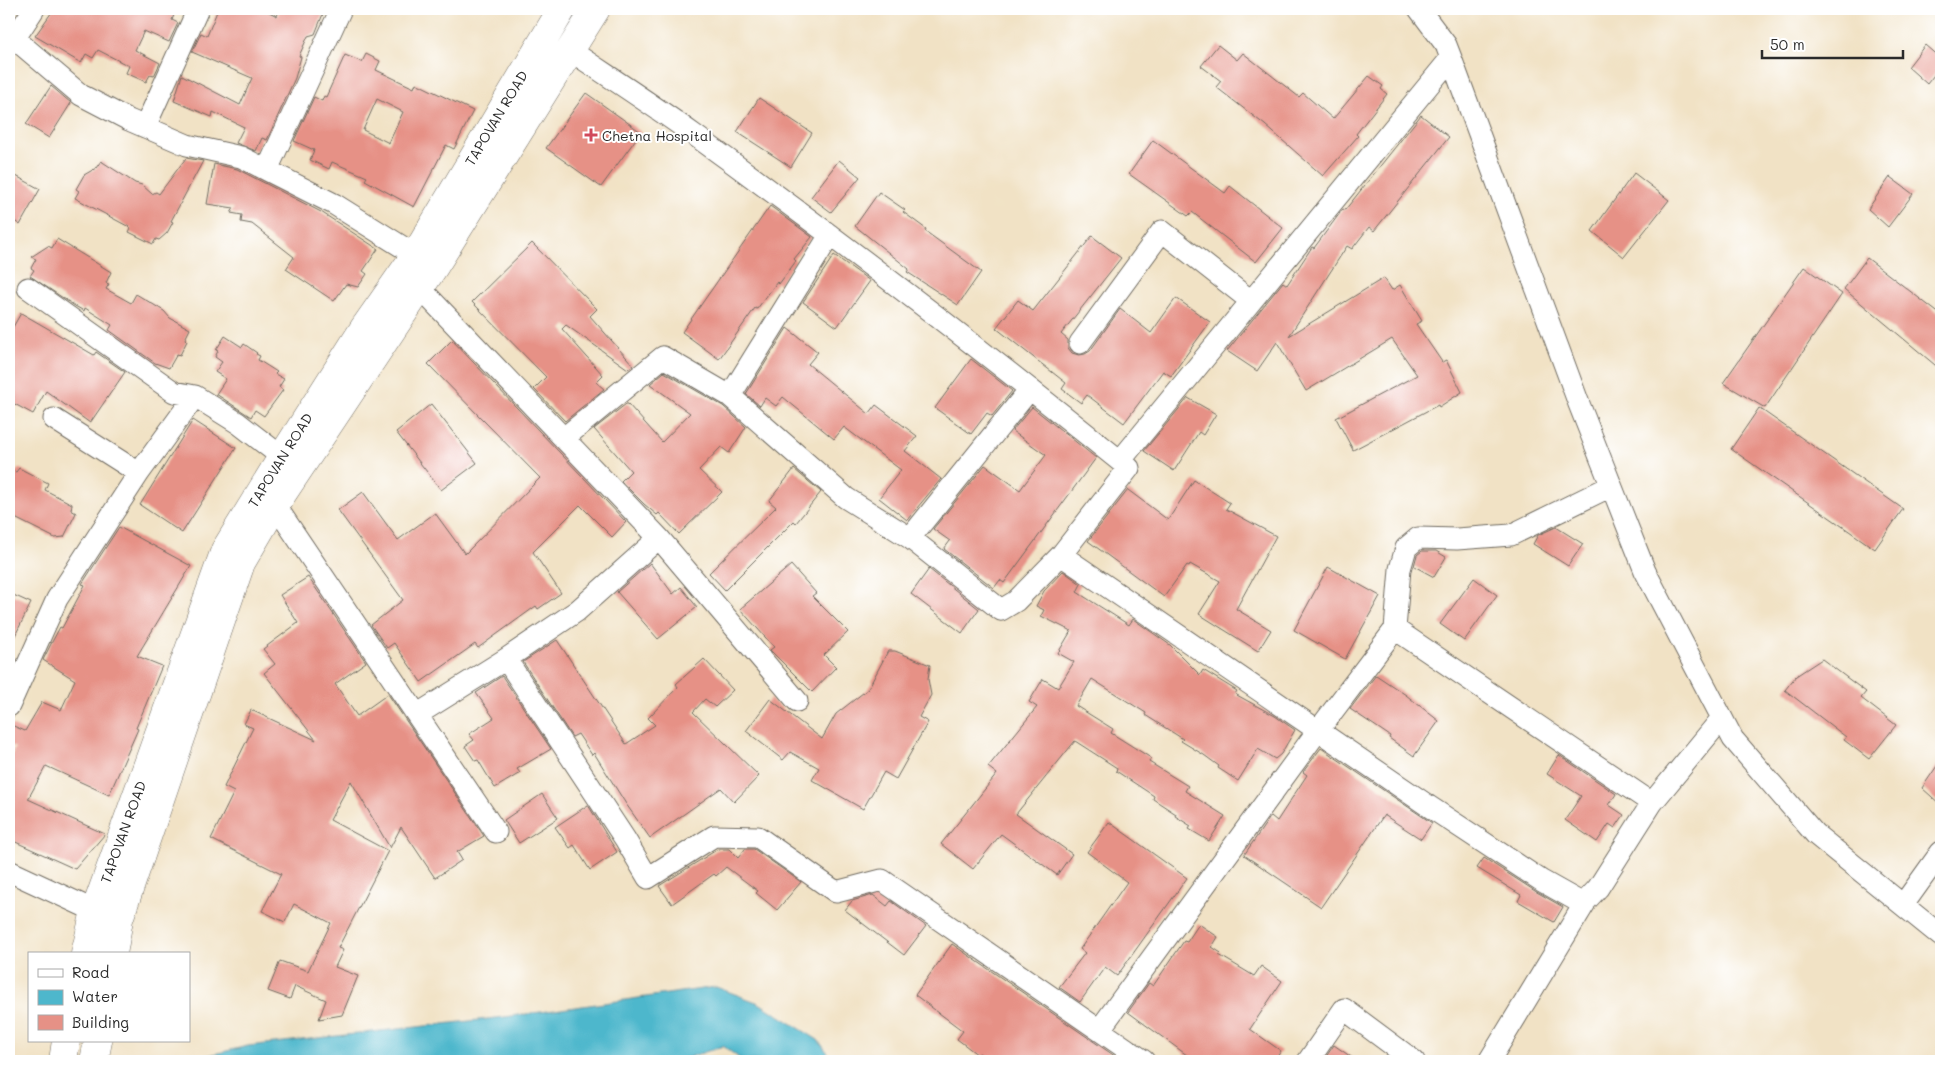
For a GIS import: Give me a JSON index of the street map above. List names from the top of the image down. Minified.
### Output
{"streets":{"main road":["TAPOVAN ROAD"]},"places":{"health":["Chetna Hospital"]},"legend":["Road","Water","Building"],"scale_bar":"50 m"}
